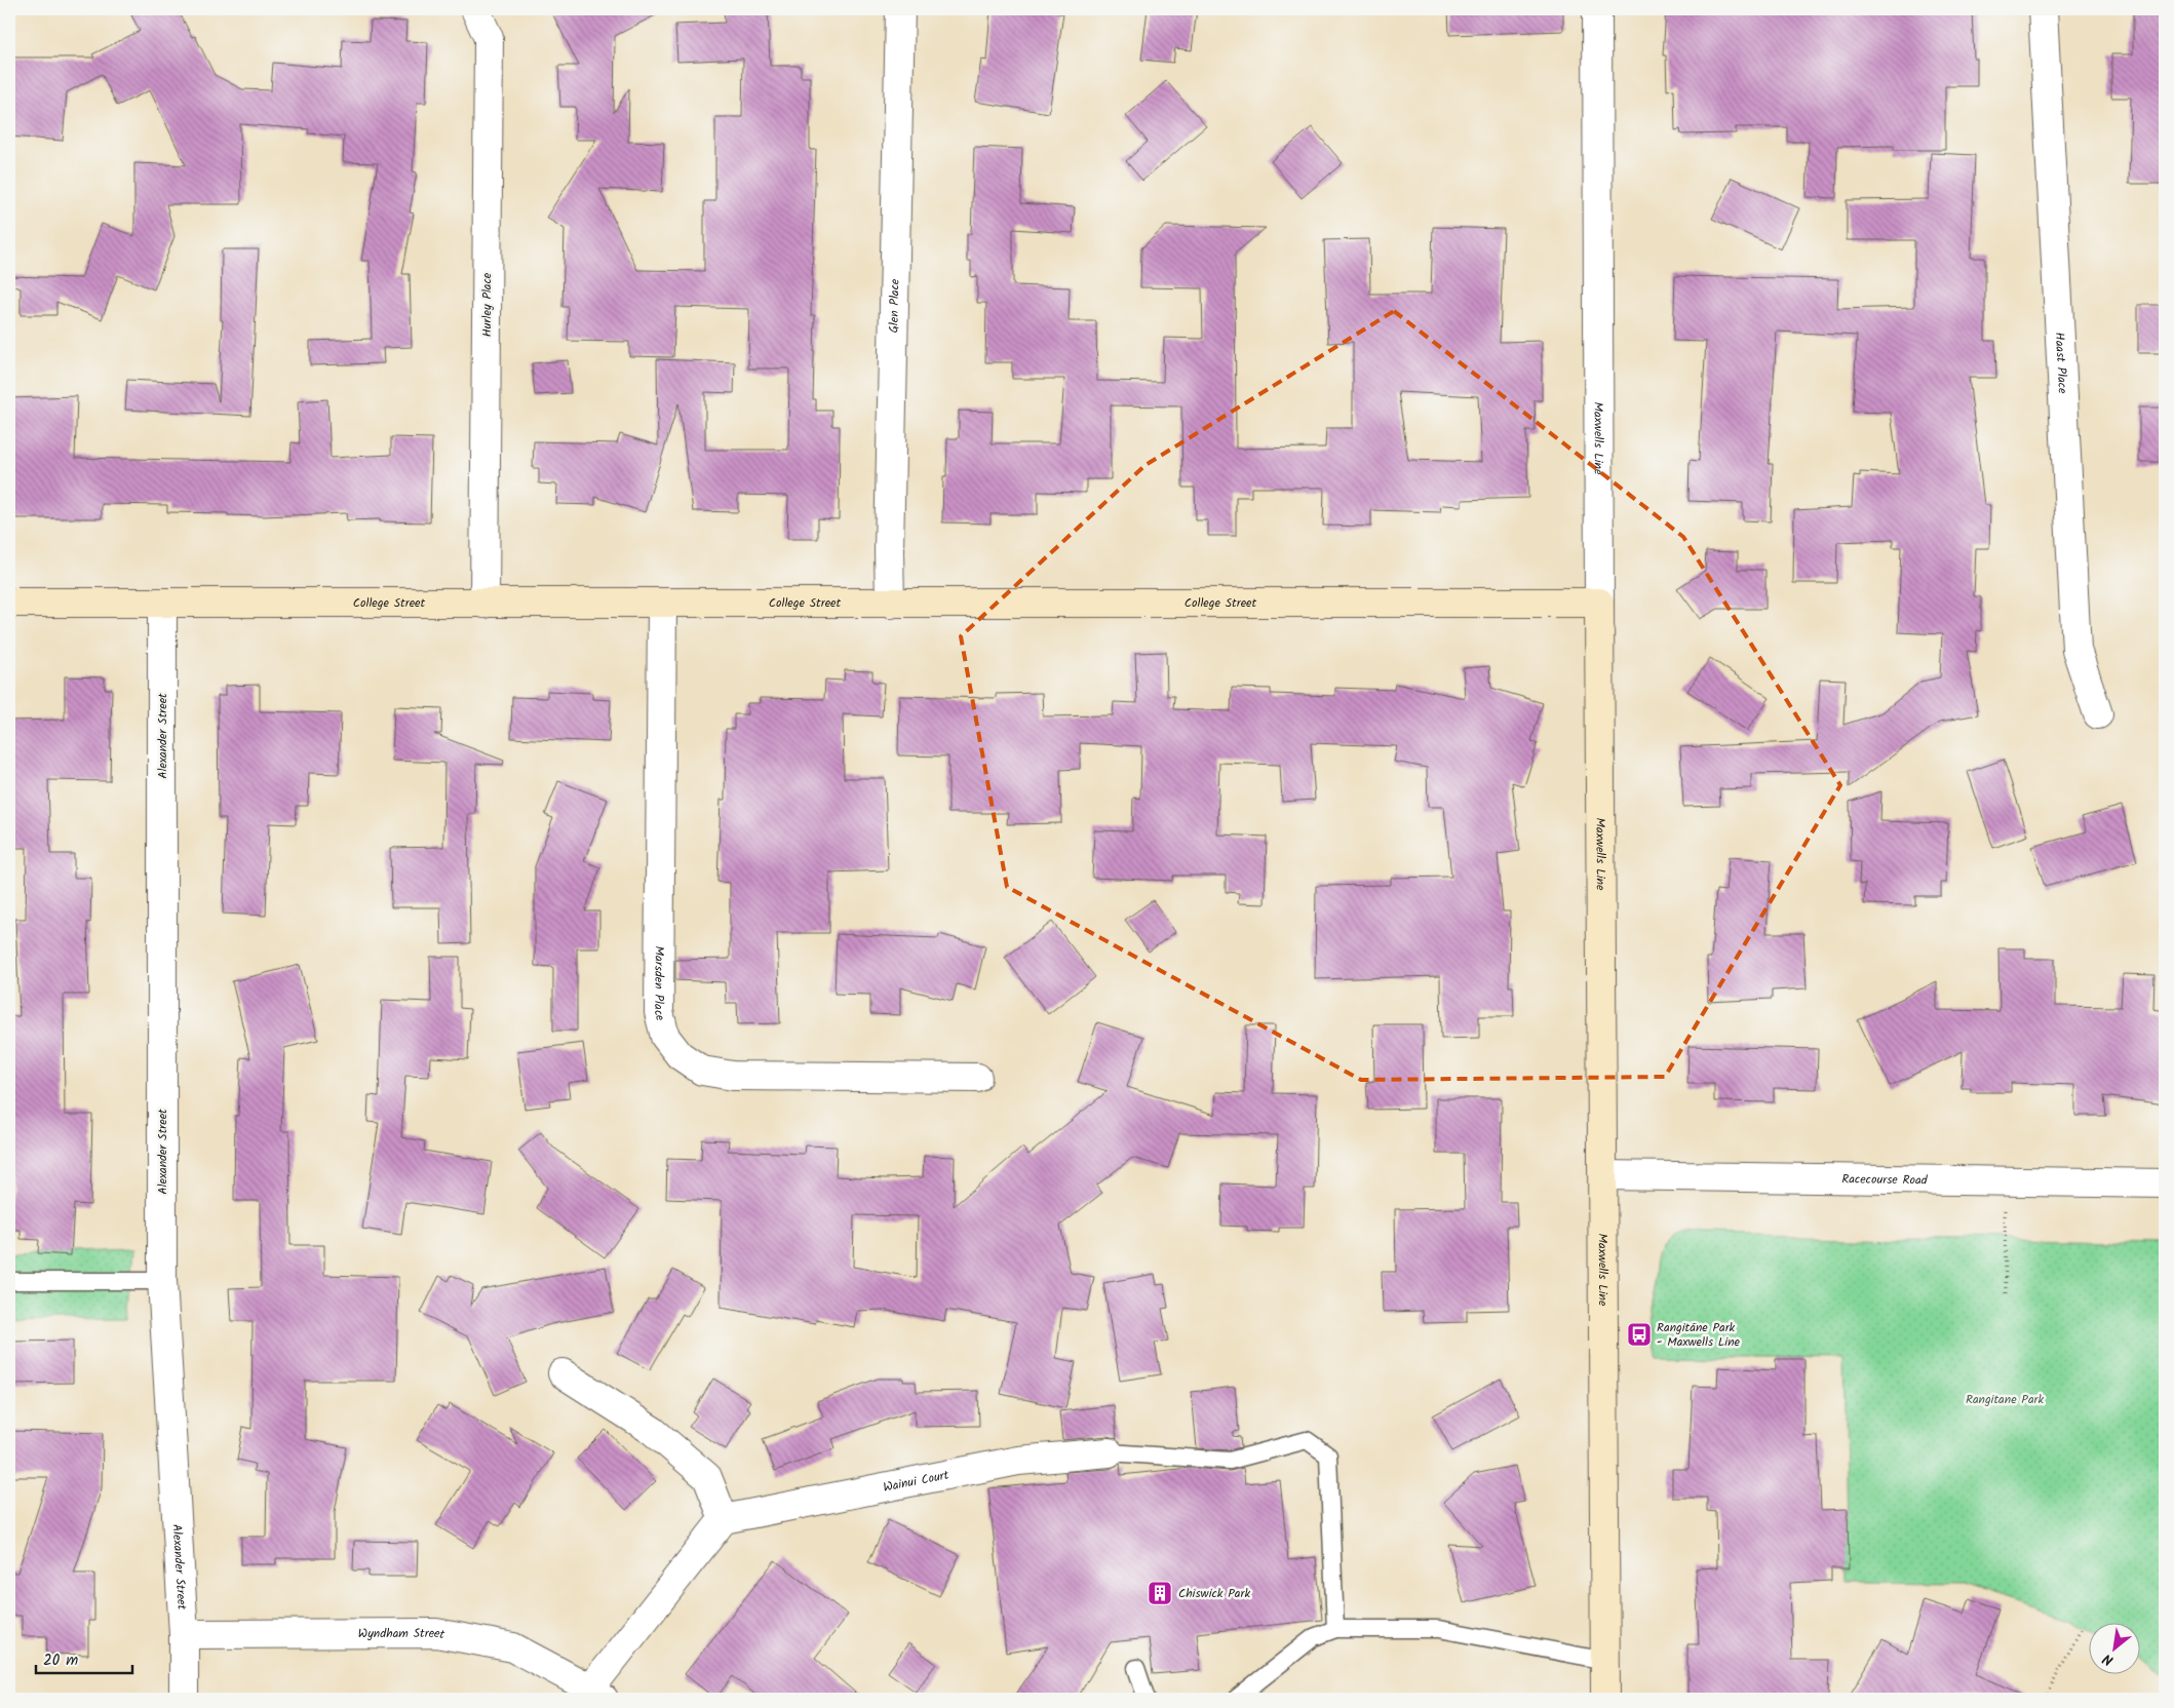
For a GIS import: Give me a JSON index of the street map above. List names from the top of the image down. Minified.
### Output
{"streets":{"main road":["Maxwells Line","College Street"],"street":["Hurley Place","Glen Place","Haast Place","Alexander Street","Marsden Place","Racecourse Road","Wainui Court","Wyndham Street"]},"crossings":[["Hurley Place","College Street"],["Glen Place","College Street"],["Maxwells Line","College Street"],["Maxwells Line","Racecourse Road"],["College Street","Alexander Street"],["College Street","Marsden Place"],["Alexander Street","Wyndham Street"]],"parks":["Rangitane Park"],"places":{"bus stop":["Rangitāne Park - Maxwells Line"],"building":["Chiswick Park"]},"scale_bar":"20 m","north":"bottom left"}
